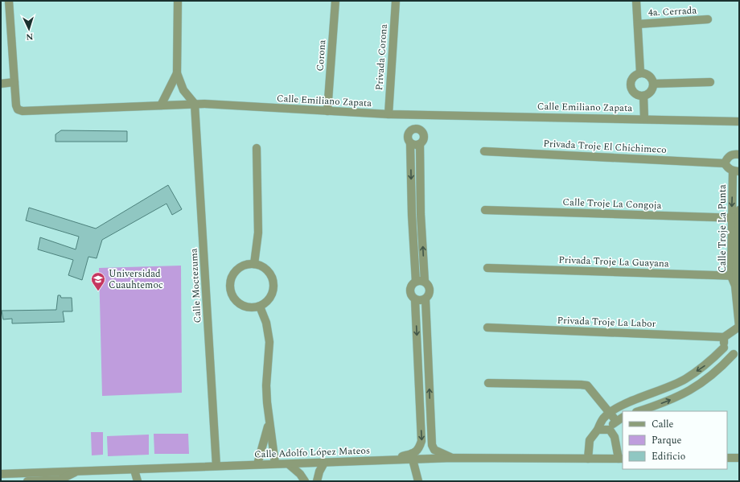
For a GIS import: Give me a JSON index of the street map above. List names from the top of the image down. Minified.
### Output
{"streets":{"street":["4a. Cerrada","Corona","Privada Corona","Calle Emiliano Zapata","Privada Troje El Chichimeco","Calle Troje La Congoja","Calle Troje La Punta","Privada Troje La Guayana","Calle Moctezuma","Privada Troje La Labor","Calle Adolfo López Mateos"]},"crossings":[["Corona","Calle Emiliano Zapata"],["Privada Corona","Calle Emiliano Zapata"],["Calle Emiliano Zapata","Calle Moctezuma"],["Calle Troje La Congoja","Calle Troje La Punta"],["Calle Troje La Punta","Privada Troje La Guayana"],["Calle Moctezuma","Calle Adolfo López Mateos"]],"places":{"school or university":["Universidad Cuauhtemoc"]},"legend":["Calle","Parque","Edificio"],"north":"bottom"}
